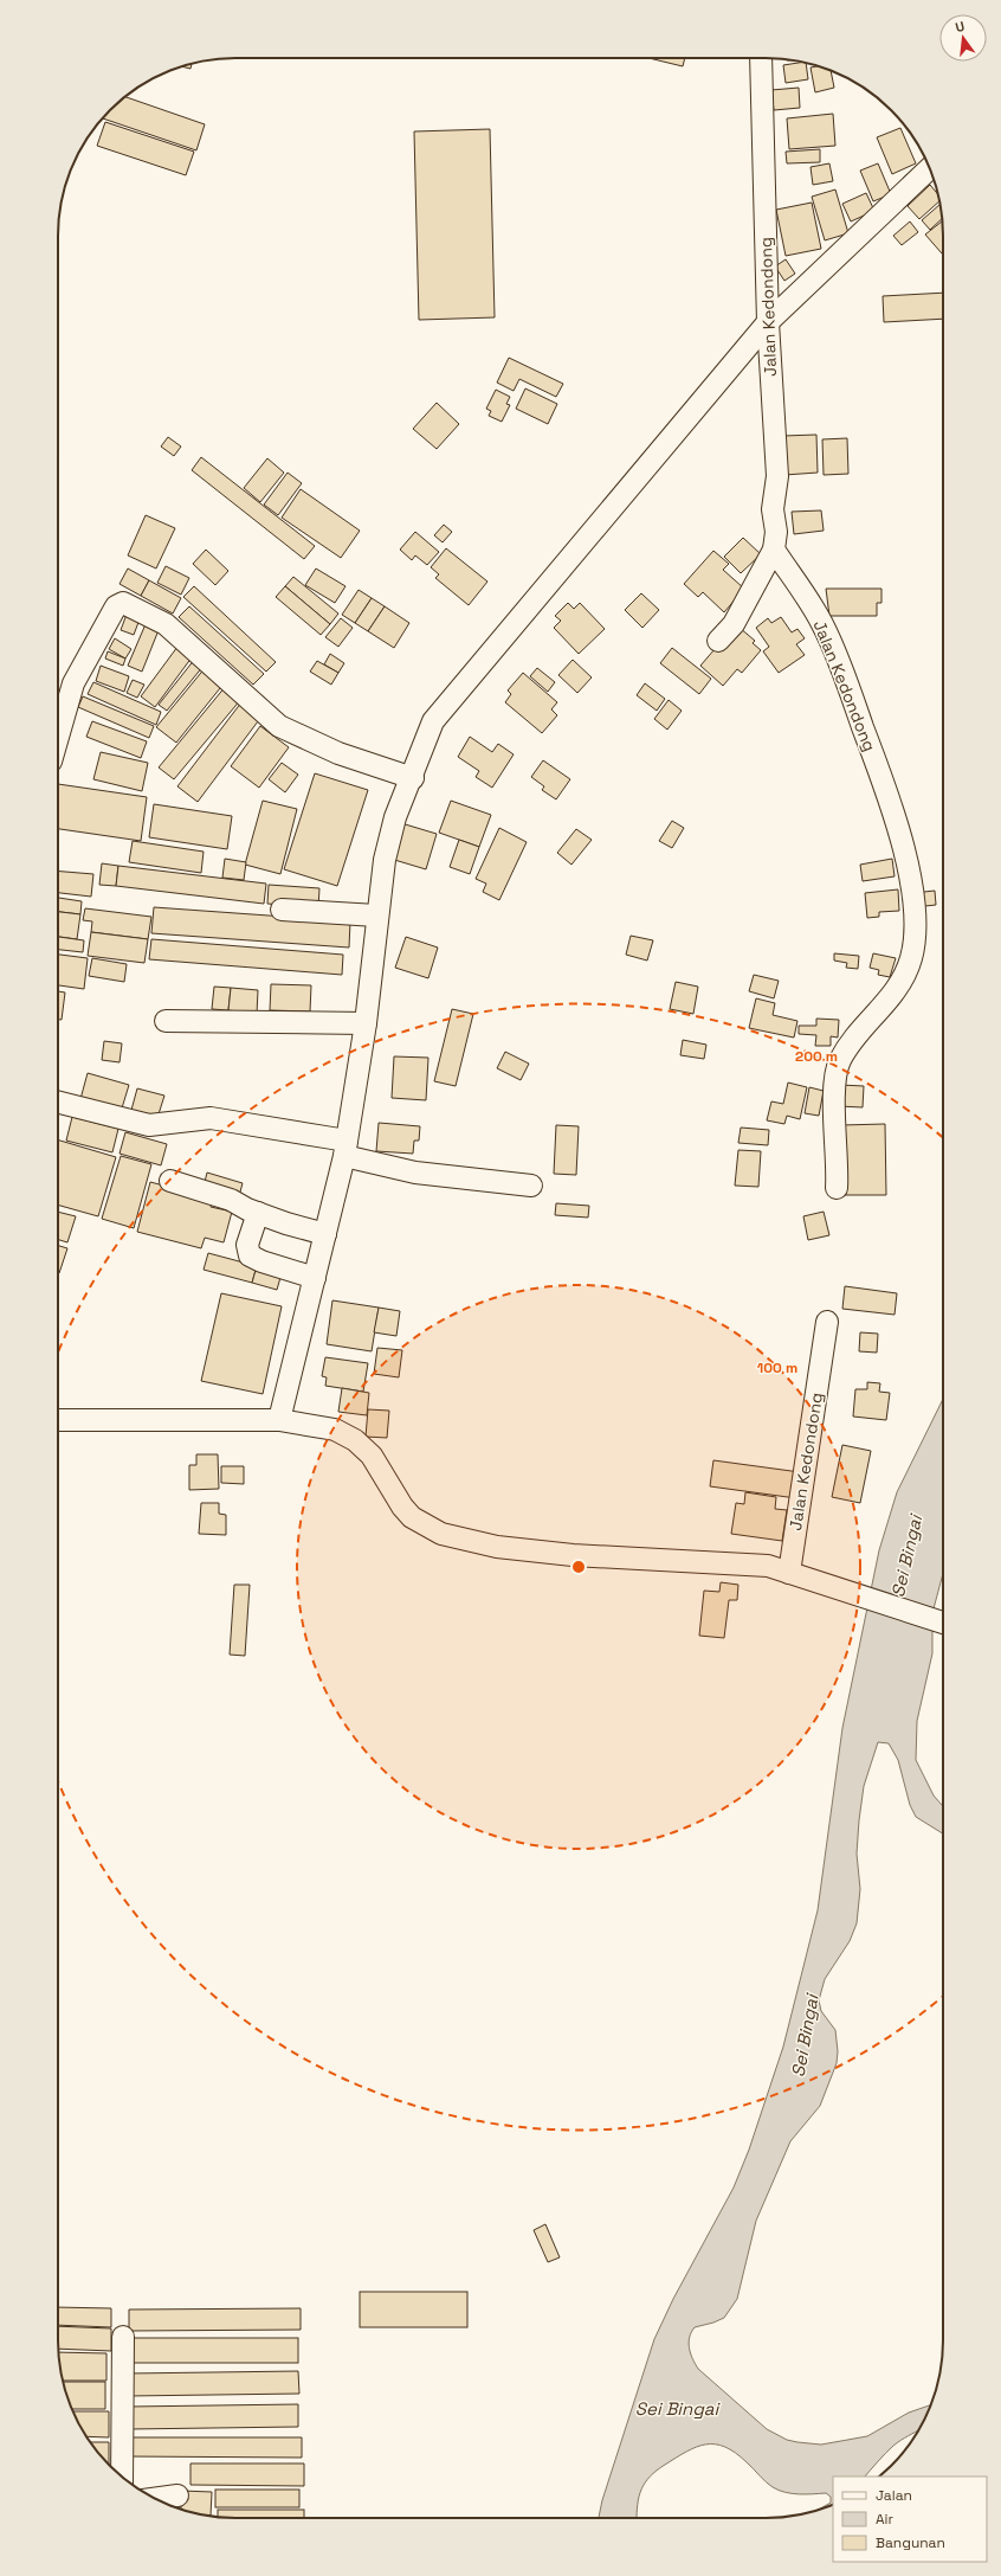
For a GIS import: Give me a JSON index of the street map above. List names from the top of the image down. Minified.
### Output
{"streets":{"street":["Jalan Kedondong"]},"water":["Sei Bingai"],"legend":["Jalan","Air","Bangunan"],"north":"top","rings":["200 m","100 m"]}
